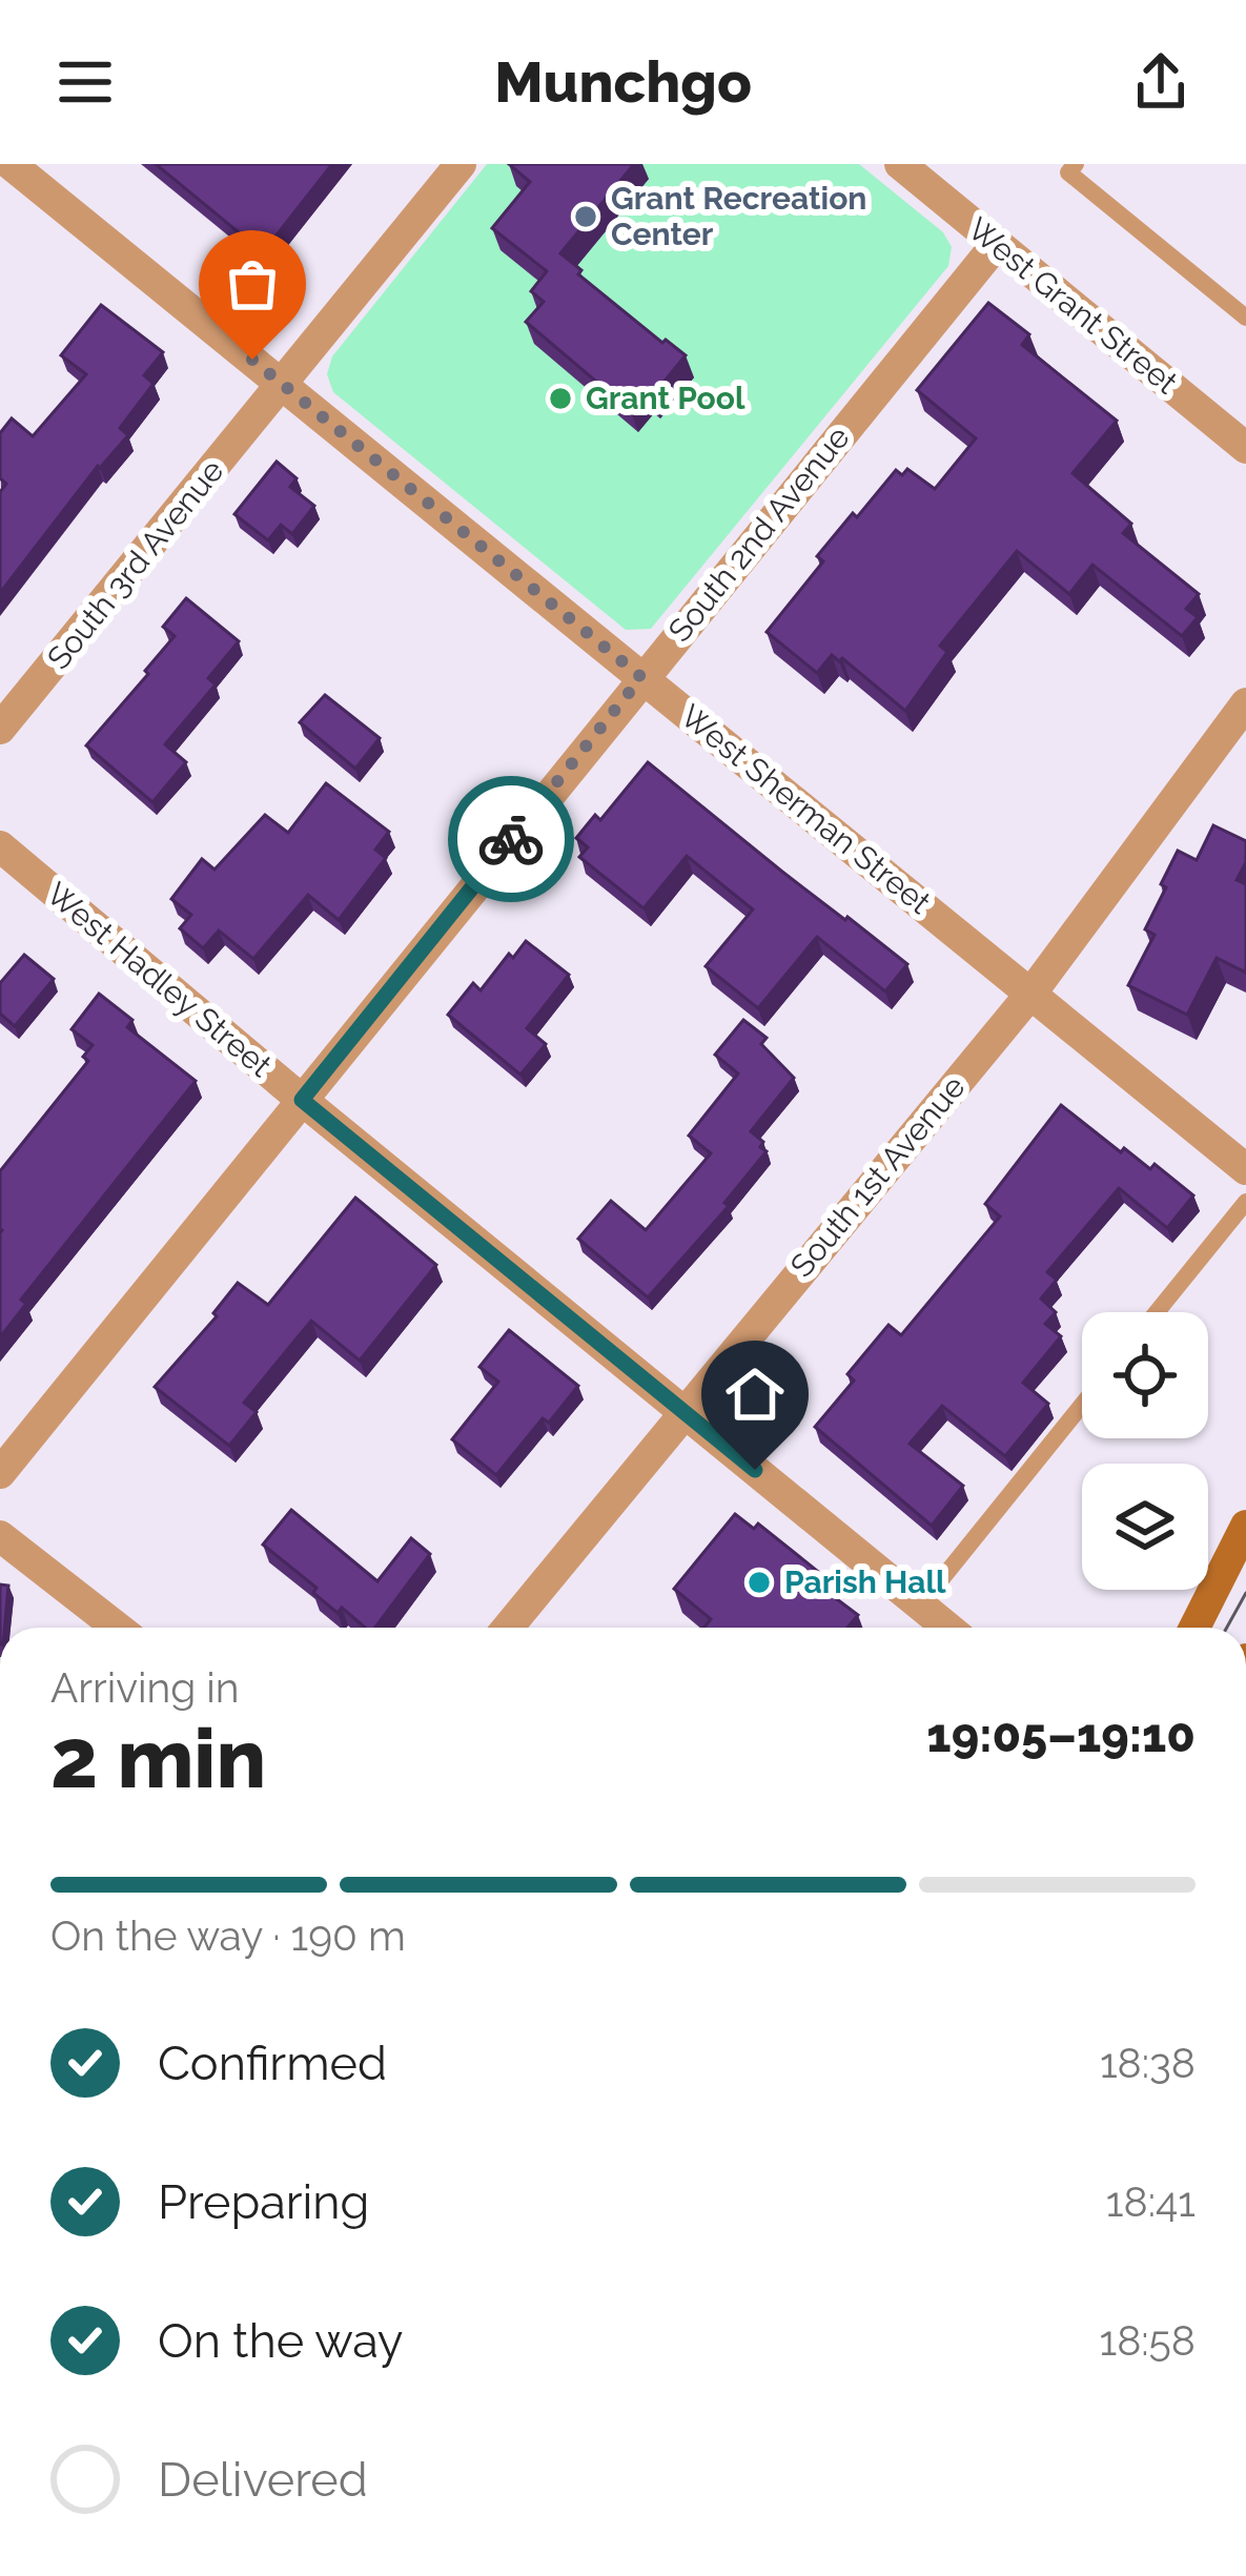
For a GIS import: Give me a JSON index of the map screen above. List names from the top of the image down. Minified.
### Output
{"streets":{"street":["West Grant Street","South 2nd Avenue","South 3rd Avenue","West Sherman Street","West Hadley Street","South 1st Avenue"]},"crossings":[["West Grant Street","South 2nd Avenue"],["South 2nd Avenue","West Sherman Street"],["South 2nd Avenue","West Hadley Street"],["South 3rd Avenue","West Sherman Street"],["West Sherman Street","South 1st Avenue"],["West Hadley Street","South 1st Avenue"]],"places":["Grant Recreation Center","Grant Pool","Parish Hall"],"page":{"header":"Munchgo","heading":["2 min","Arriving in","19:05–19:10"],"bar":"On the way · 190 m","list":[["Confirmed","18:38"],["Preparing","18:41"],["On the way","18:58"],"Delivered"]}}
